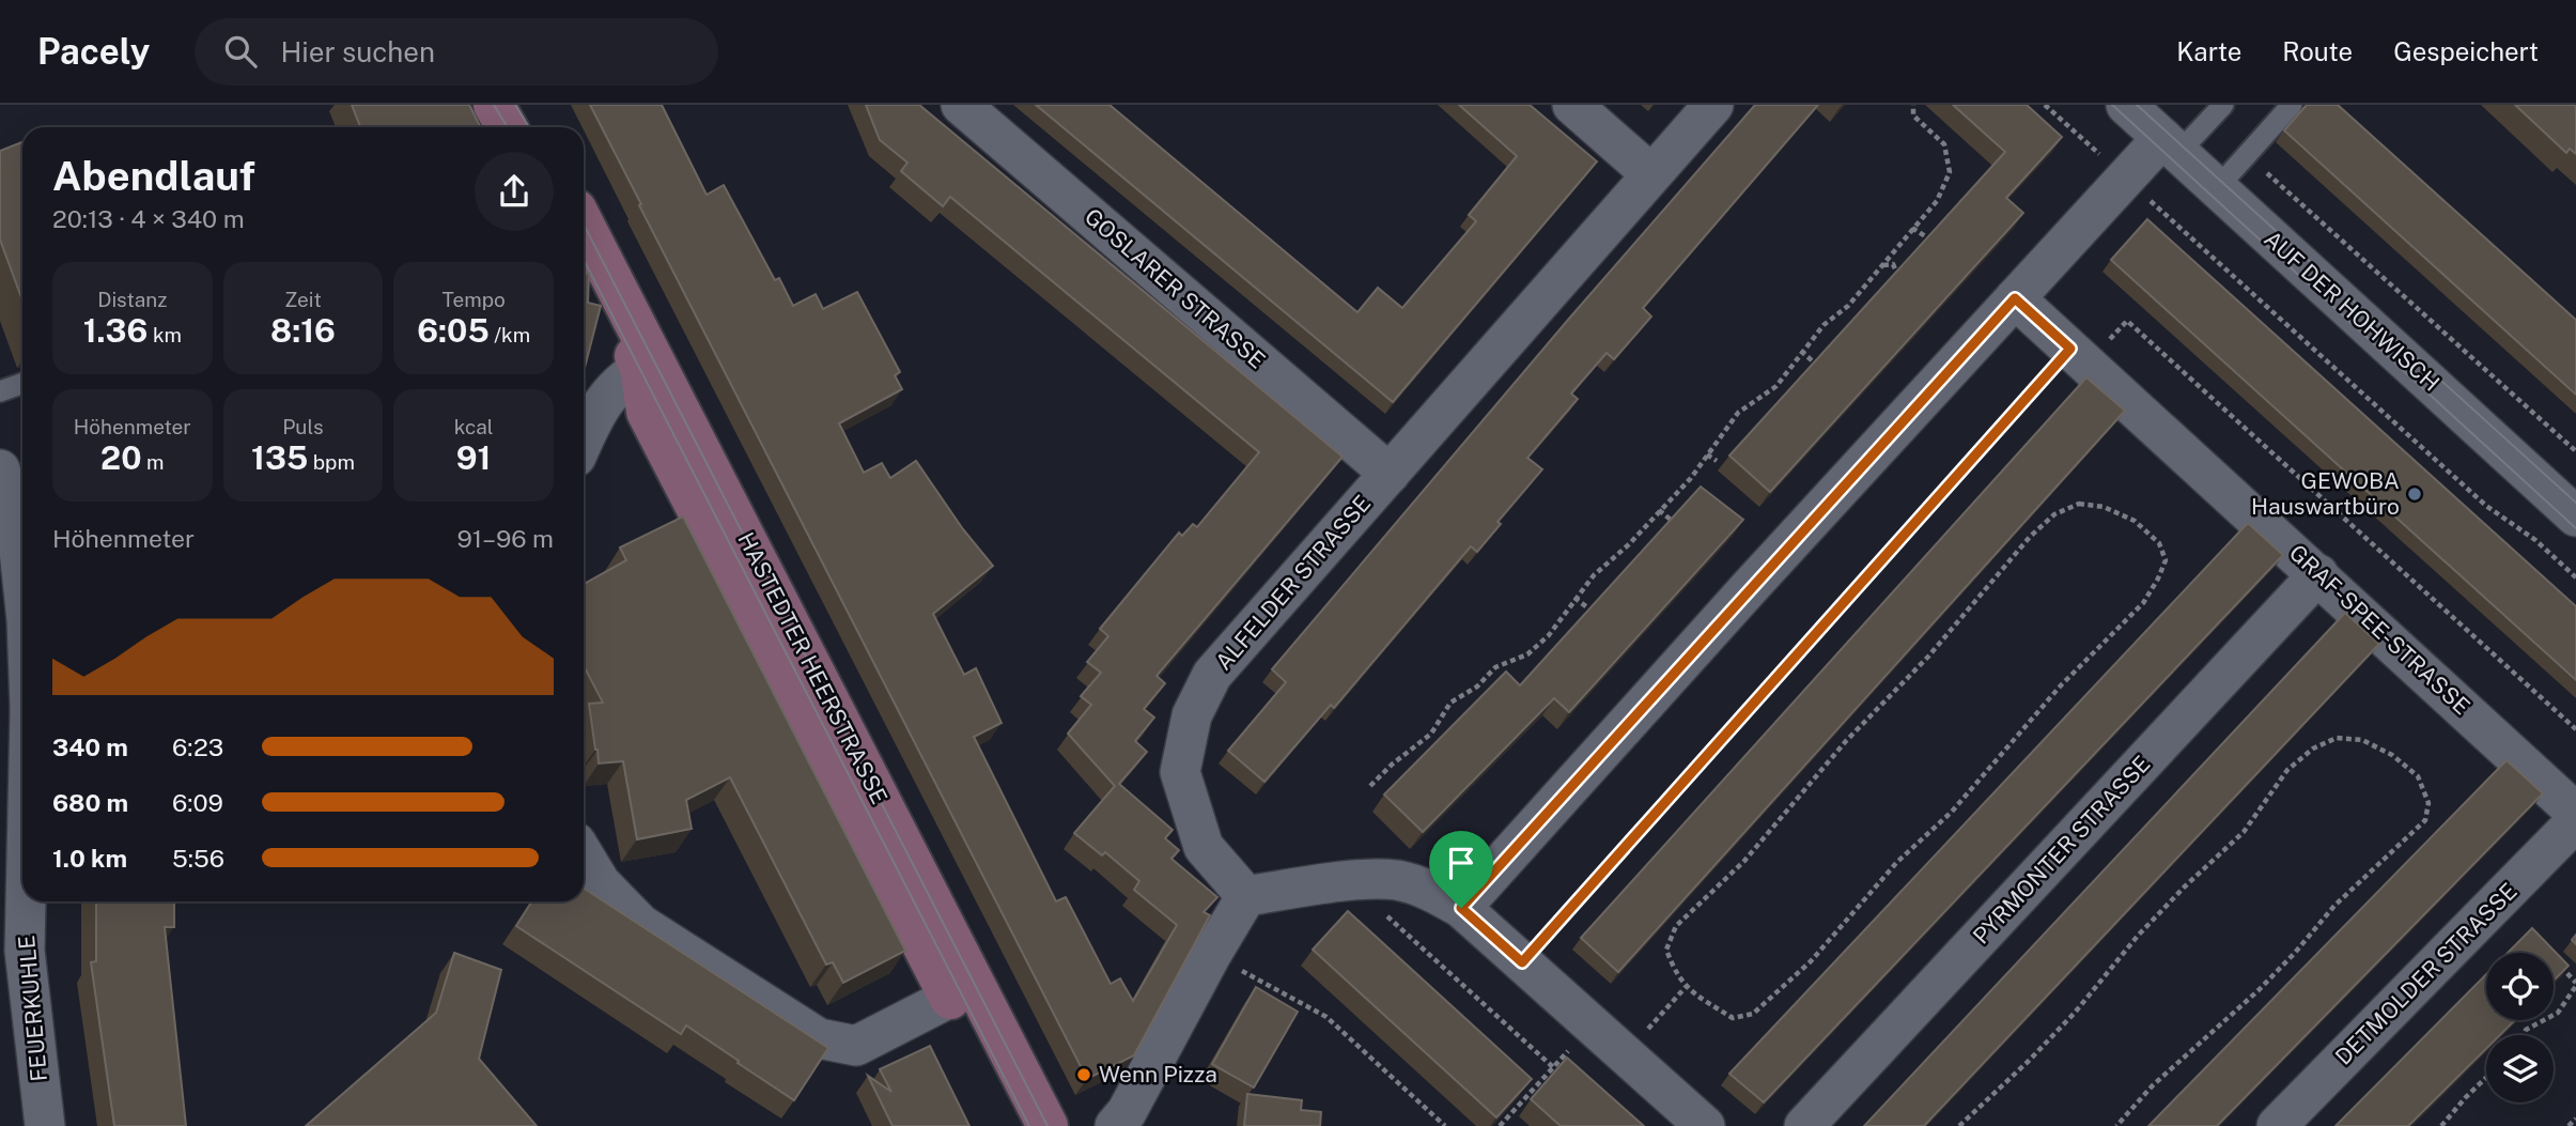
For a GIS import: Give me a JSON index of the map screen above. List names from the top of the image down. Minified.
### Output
{"streets":{"street":["GOSLARER STRASSE","AUF DER HOHWISCH","ALFELDER STRASSE","GRAF-SPEE-STRASSE","HASTEDTER HEERSTRASSE","PYRMONTER STRASSE","DETMOLDER STRASSE","FEUERKUHLE"]},"crossings":[["GOSLARER STRASSE","ALFELDER STRASSE"],["GRAF-SPEE-STRASSE","PYRMONTER STRASSE"]],"places":["GEWOBA Hauswartbüro","Wenn Pizza"],"page":{"header":"Pacely","search":"Hier suchen","nav":["Karte","Route","Gespeichert"],"heading":["Abendlauf","20:13 · 4 × 340 m"],"stats":[["Distanz","1.36 km"],["Zeit","8:16"],["Tempo","6:05 /km"],["Höhenmeter","20 m"],["Puls","135 bpm"],["kcal","91"]],"chart":["Höhenmeter","91–96 m"],"list":[{"name":"340 m","note":"6:23"},{"name":"680 m","note":"6:09"},{"name":"1.0 km","note":"5:56"}]}}
